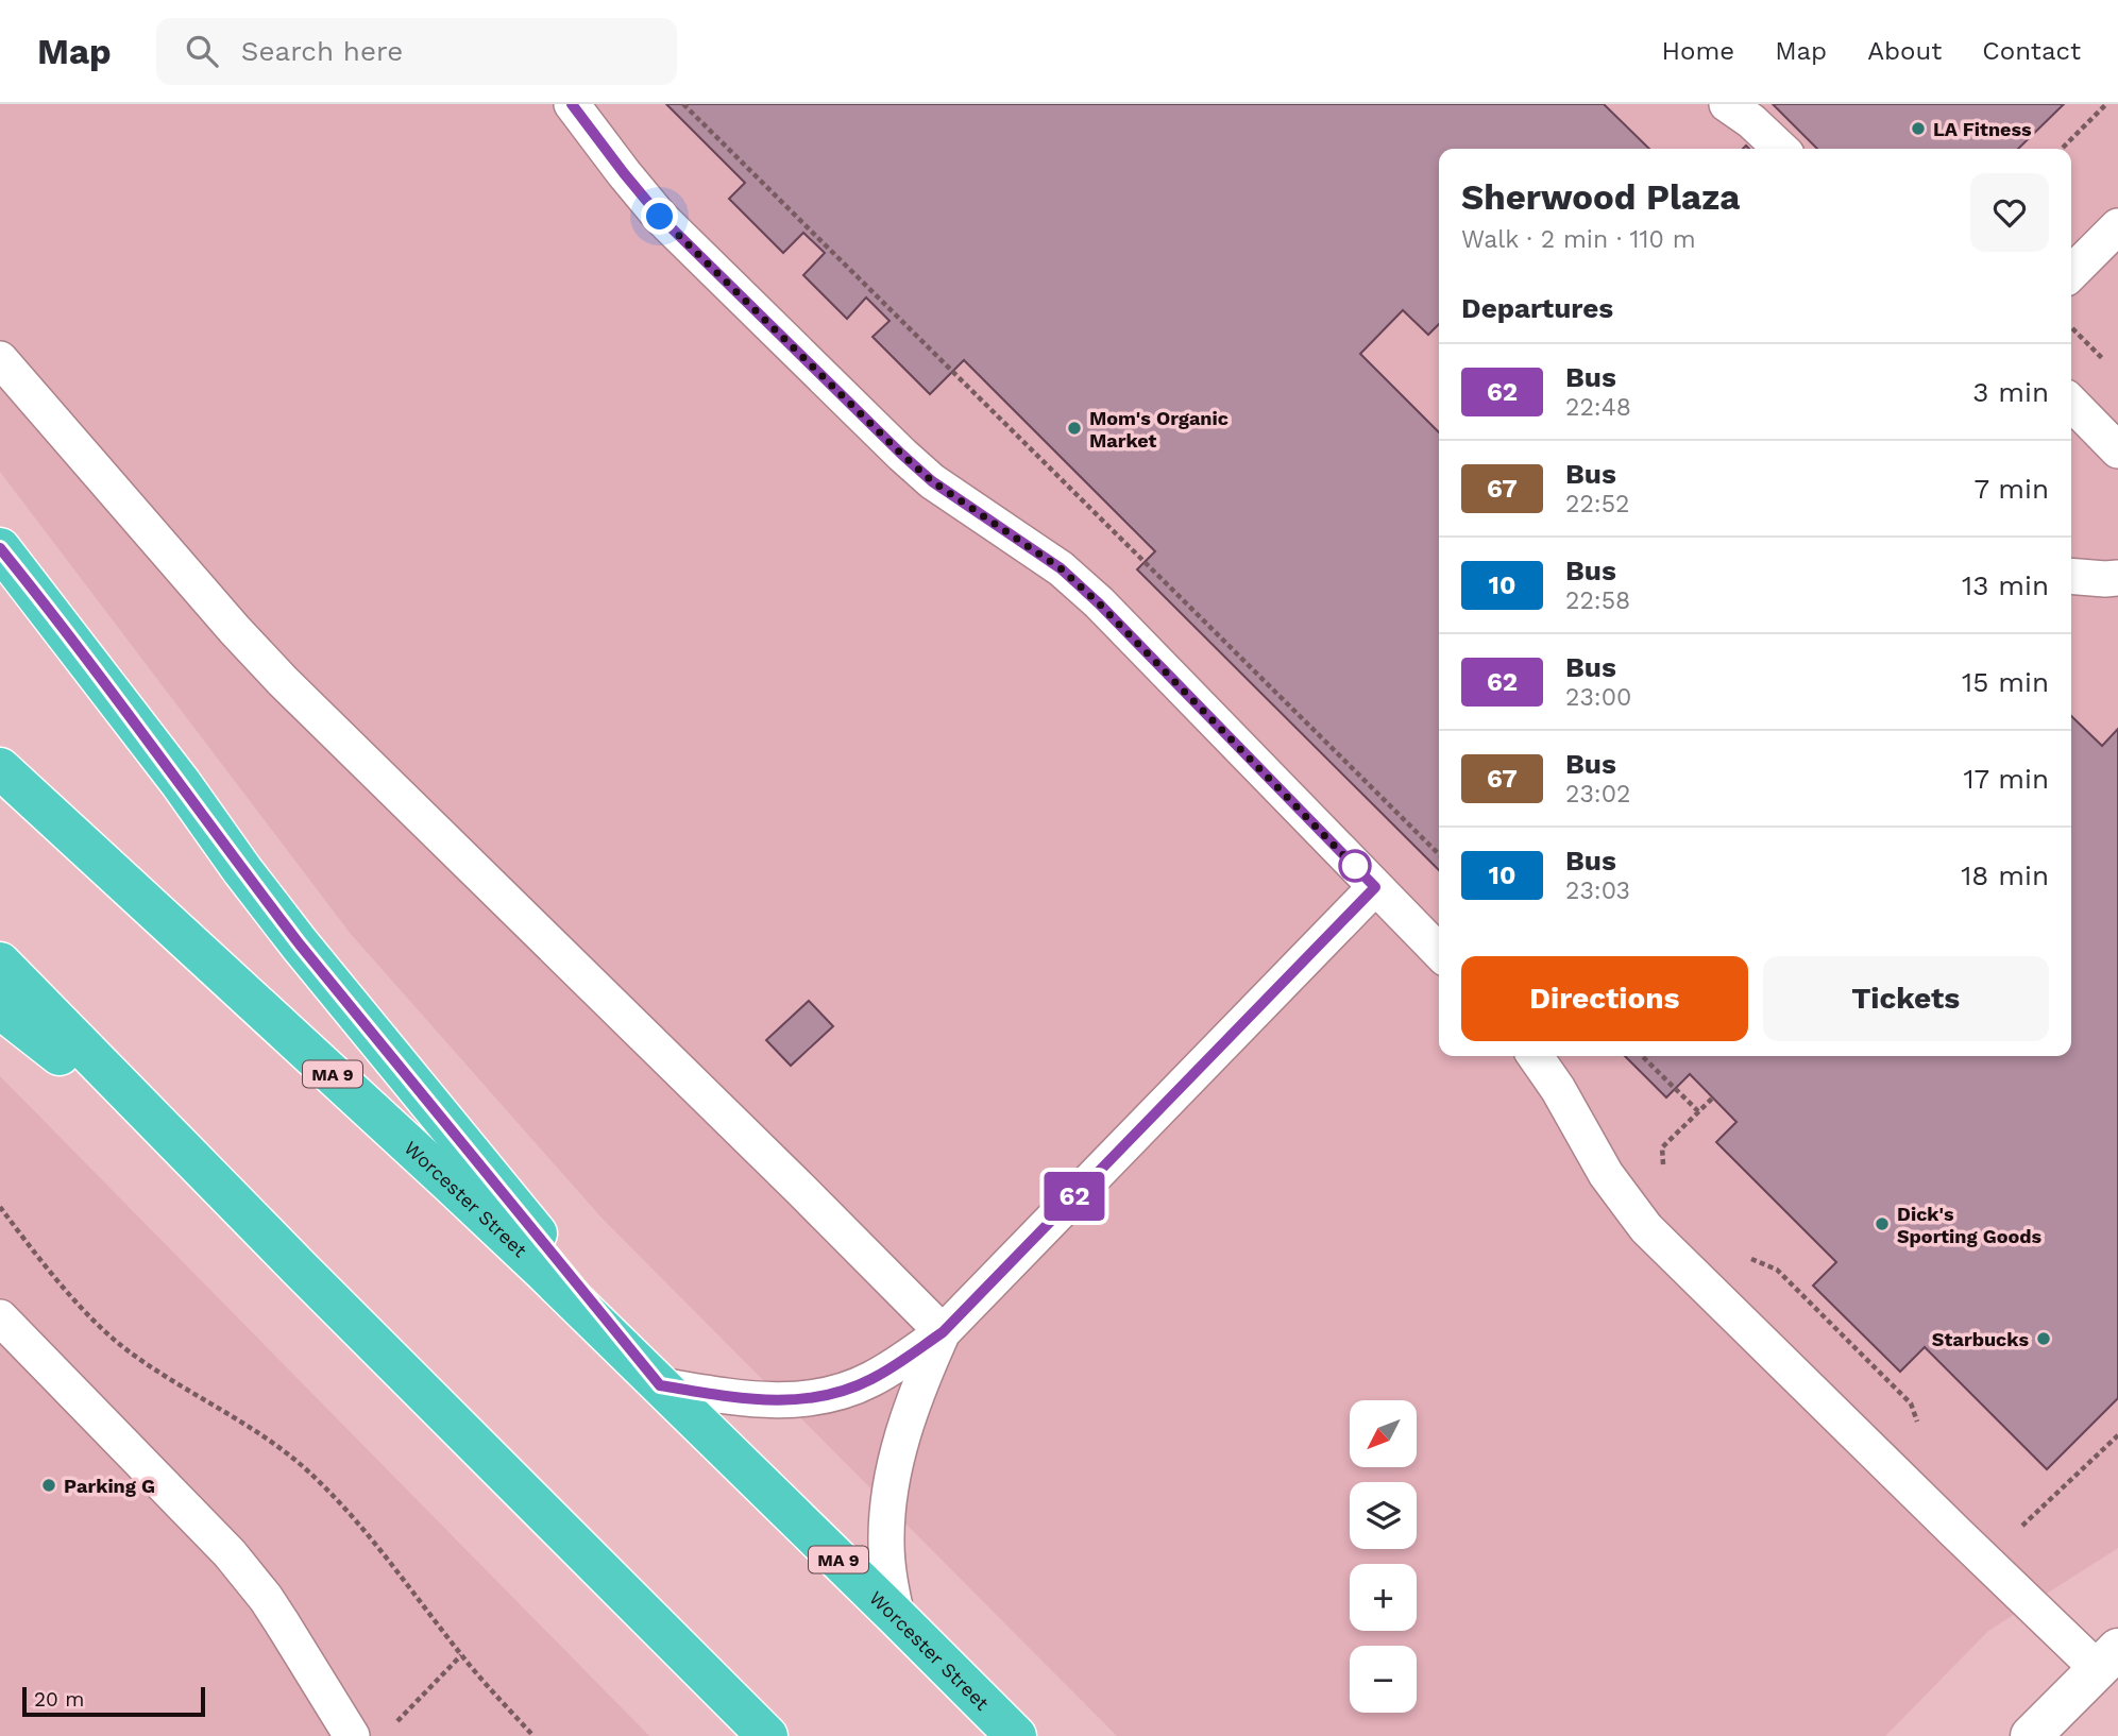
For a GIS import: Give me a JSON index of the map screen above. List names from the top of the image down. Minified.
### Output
{"streets":{"highway":["MA 9","Worcester Street"]},"places":["LA Fitness","Mom's Organic Market","Dick's Sporting Goods","Starbucks","Parking G"],"lines":["bus line 62"],"scale_bar":"20 m","north":"bottom left","page":{"header":"Map","search":"Search here","nav":["Home","Map","About","Contact"],"on_map":"62","heading":[["Sherwood Plaza","Walk · 2 min · 110 m"],"Departures"],"list":[{"mark":"62","name":"Bus","note":"22:48","value":"3 min"},{"mark":"67","name":"Bus","note":"22:52","value":"7 min"},{"mark":"10","name":"Bus","note":"22:58","value":"13 min"},{"mark":"62","name":"Bus","note":"23:00","value":"15 min"},{"mark":"67","name":"Bus","note":"23:02","value":"17 min"},{"mark":"10","name":"Bus","note":"23:03","value":"18 min"}],"buttons":["Directions","Tickets"],"map_buttons":["+","−"],"scale":"20 m"}}
